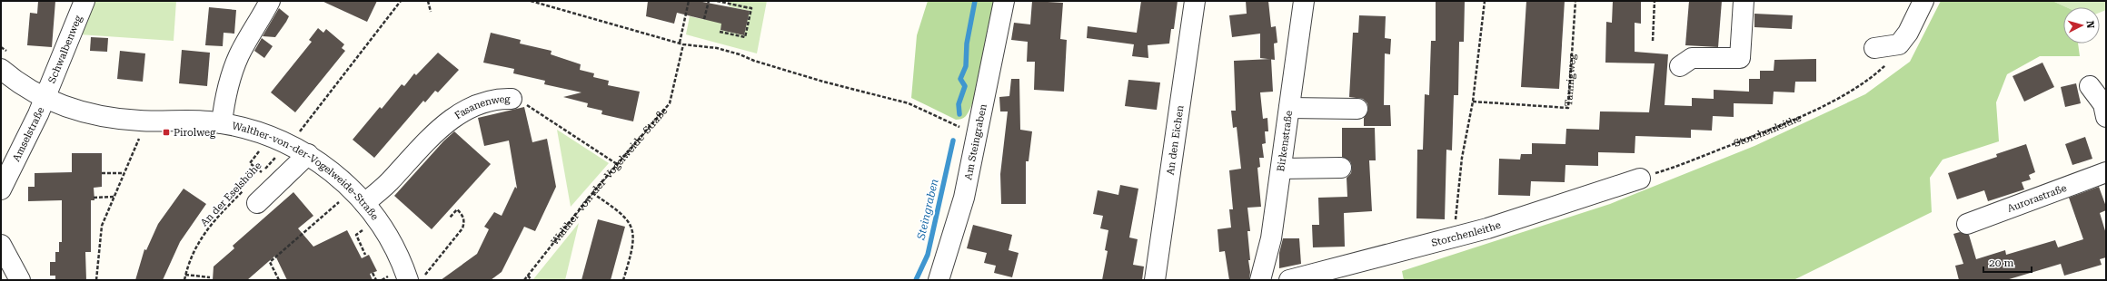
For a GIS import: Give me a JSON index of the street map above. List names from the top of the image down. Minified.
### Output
{"streets":{"street":["Schwalbenweg","Fasanenweg","Storchenleithe","Amselstraße","An den Eichen","Am Steingraben","Birkenstraße","Walther-von-der-Vogelweide-Straße","Aurorastraße"],"path":["Tannigweg","An der Eselshöhe"]},"crossings":[["Schwalbenweg","Amselstraße"],["Schwalbenweg","Walther-von-der-Vogelweide-Straße"],["Fasanenweg","Walther-von-der-Vogelweide-Straße"],["Amselstraße","Walther-von-der-Vogelweide-Straße"],["Walther-von-der-Vogelweide-Straße","An der Eselshöhe"]],"water":["Steingraben"],"places":{"transit":["Pirolweg"]},"scale_bar":"20 m","north":"right"}
